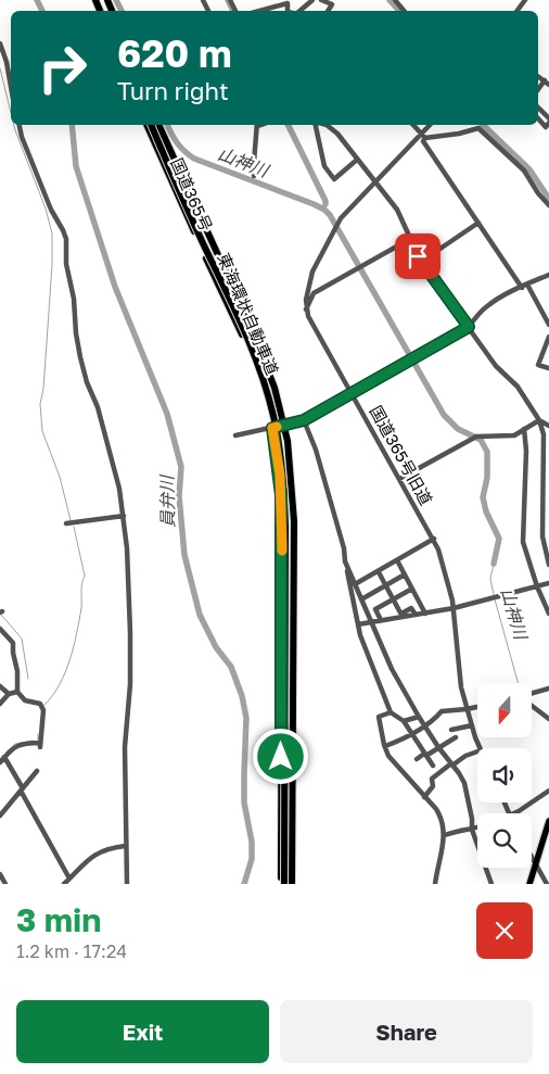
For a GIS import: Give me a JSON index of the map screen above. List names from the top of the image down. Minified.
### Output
{"streets":{"highway":["国道365号","東海環状自動車道"],"street":["国道365号旧道"]},"crossings":[["国道365号","東海環状自動車道"]],"water":["山神川","員弁川"],"north":"bottom","page":{"turn":["620 m","Turn right"],"heading":["3 min","1.2 km · 17:24"],"buttons":["Exit","Share"]}}
